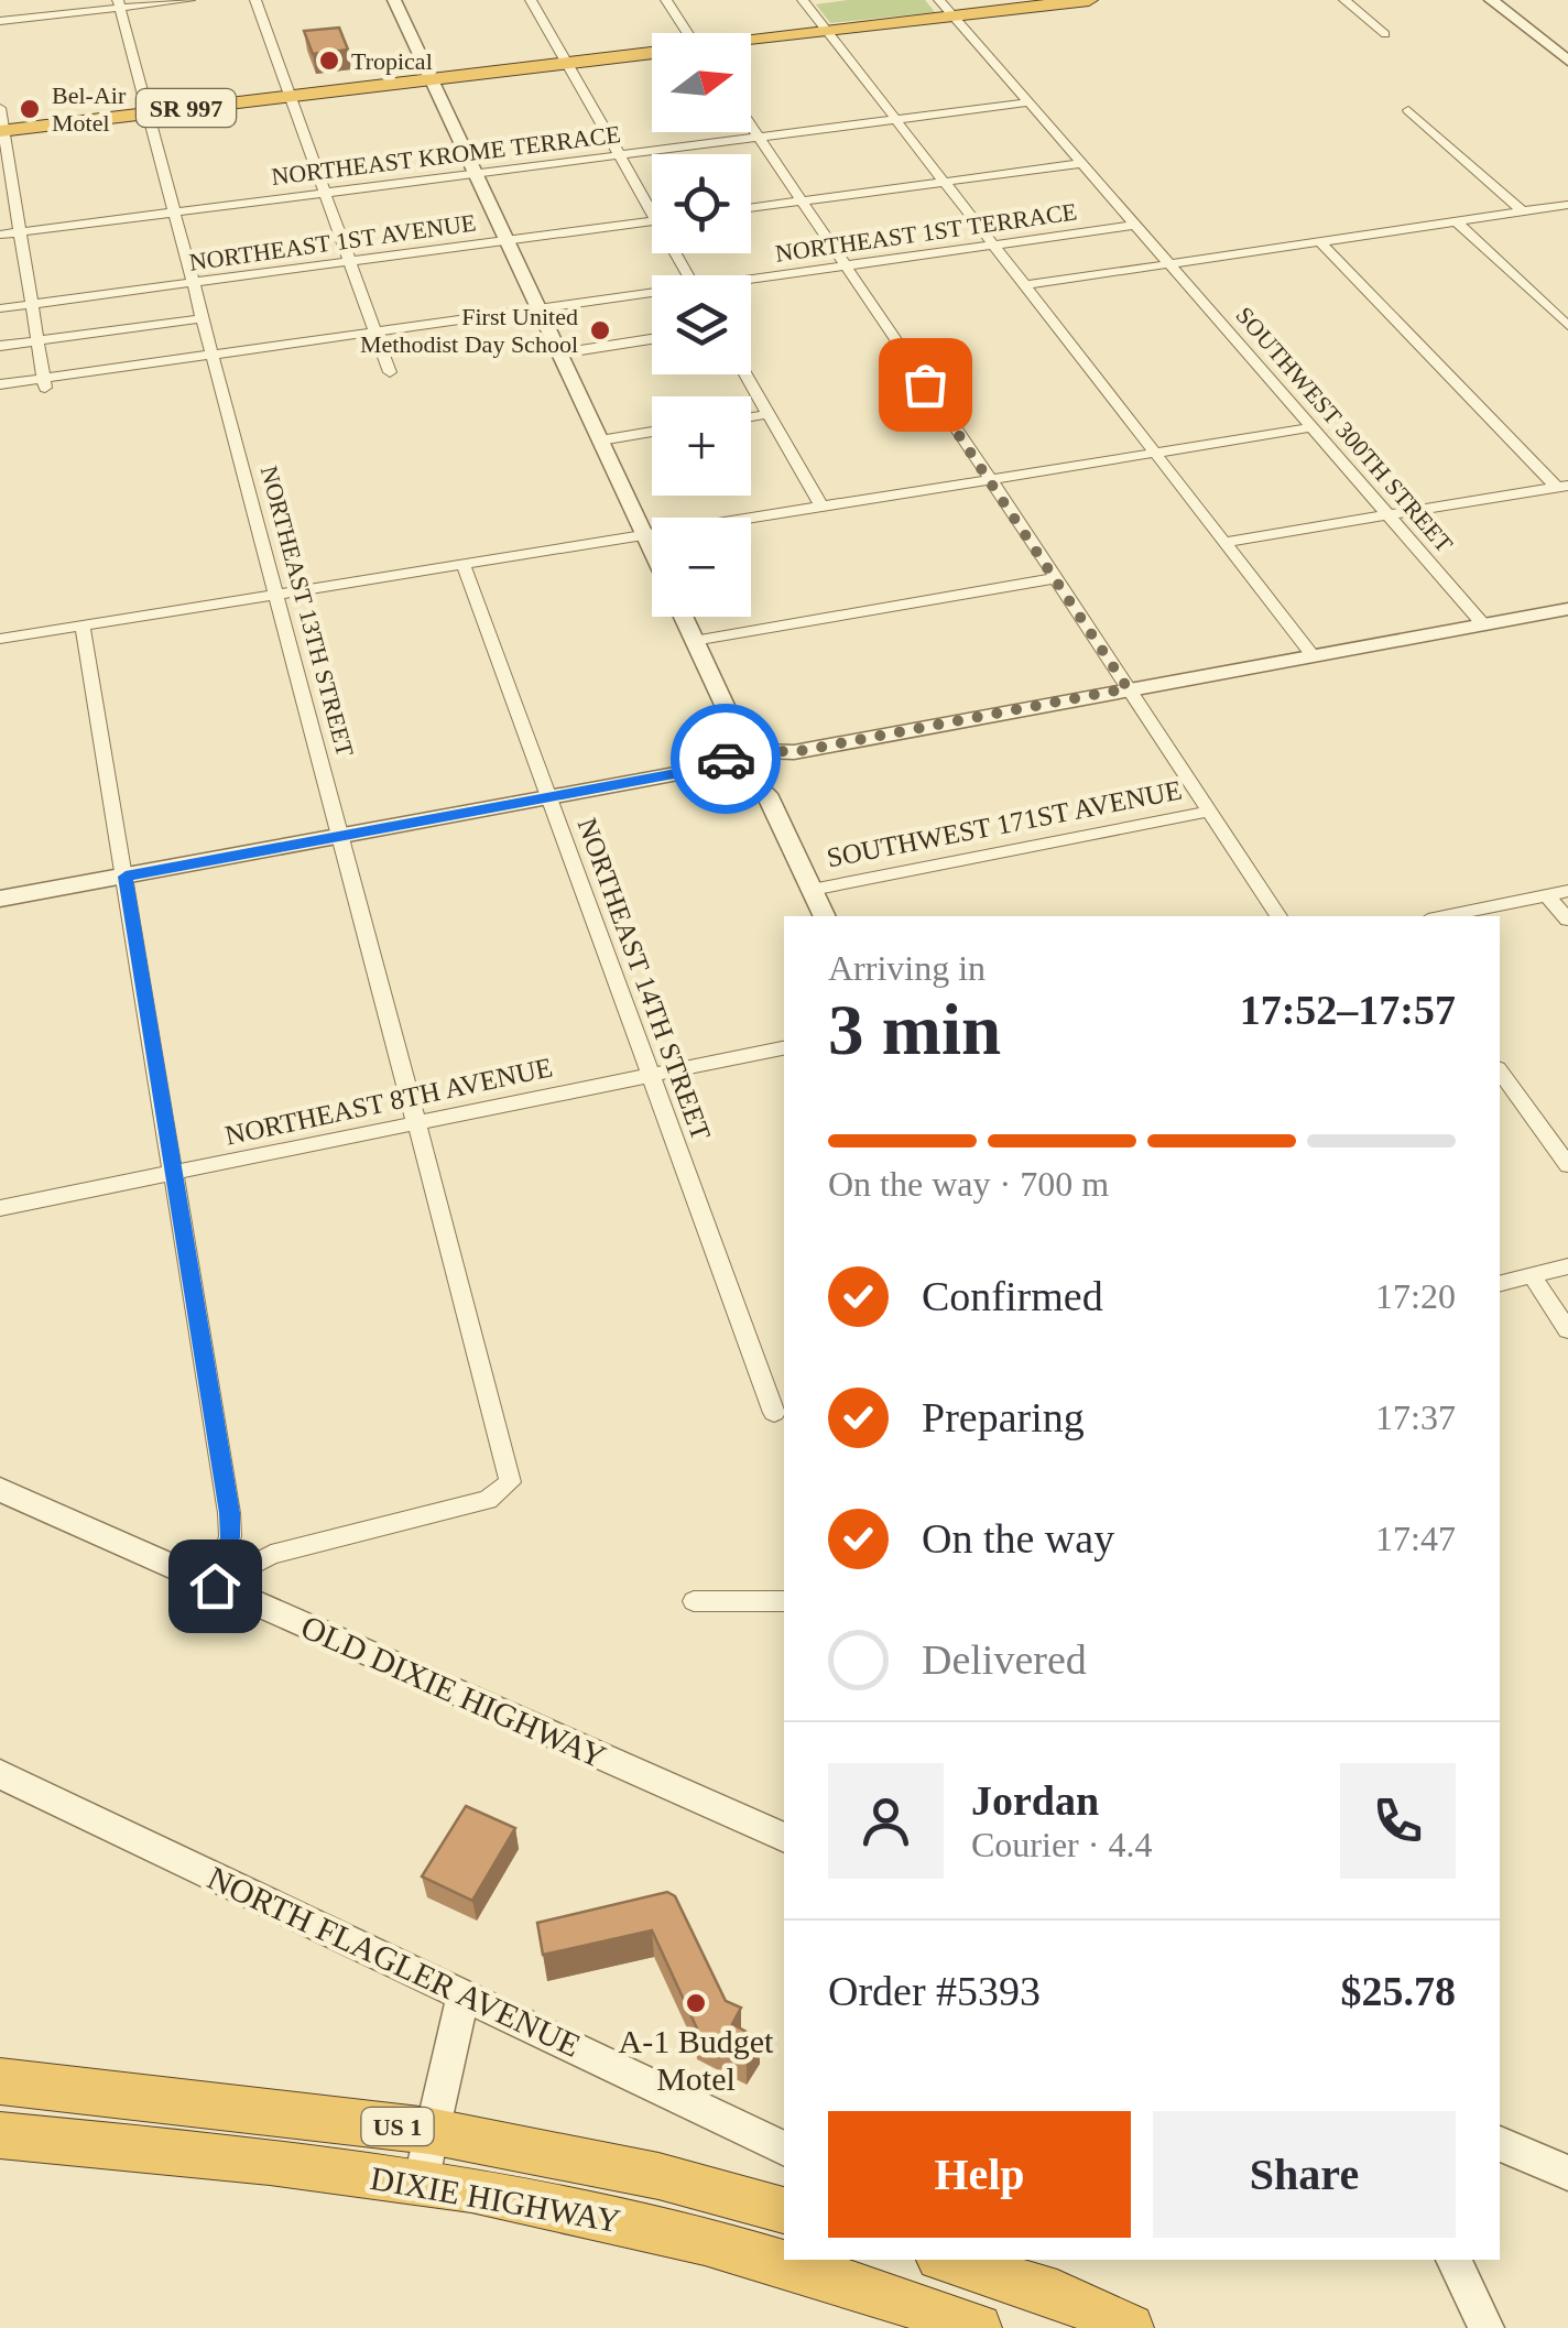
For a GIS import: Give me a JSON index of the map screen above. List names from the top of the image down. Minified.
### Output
{"streets":{"highway":["SR 997","US 1","DIXIE HIGHWAY"],"street":["NORTHEAST KROME TERRACE","NORTHEAST 1ST TERRACE","NORTHEAST 1ST AVENUE","SOUTHWEST 300TH STREET","NORTHEAST 13TH STREET","SOUTHWEST 171ST AVENUE","NORTHEAST 14TH STREET","NORTHEAST 8TH AVENUE","OLD DIXIE HIGHWAY","NORTH FLAGLER AVENUE"]},"crossings":[["SR 997","SOUTHWEST 300TH STREET"],["SR 997","NORTHEAST 13TH STREET"],["NORTHEAST KROME TERRACE","SOUTHWEST 300TH STREET"],["NORTHEAST KROME TERRACE","NORTHEAST 13TH STREET"],["NORTHEAST 1ST TERRACE","SOUTHWEST 300TH STREET"],["NORTHEAST 1ST TERRACE","NORTHEAST 13TH STREET"],["NORTHEAST 1ST AVENUE","NORTHEAST 13TH STREET"],["NORTHEAST 13TH STREET","NORTHEAST 8TH AVENUE"],["NORTHEAST 13TH STREET","OLD DIXIE HIGHWAY"],["NORTHEAST 14TH STREET","NORTHEAST 8TH AVENUE"]],"places":["Tropical","Bel-Air Motel","First United Methodist Day School","A-1 Budget Motel"],"north":"right","page":{"map_buttons":["+","−"],"heading":["3 min","Arriving in","17:52–17:57"],"panel":["Jordan","Courier · 4.4","Order #5393","$25.78"],"bar":"On the way · 700 m","list":[["Confirmed","17:20"],["Preparing","17:37"],["On the way","17:47"],"Delivered"],"buttons":["Help","Share"]}}
